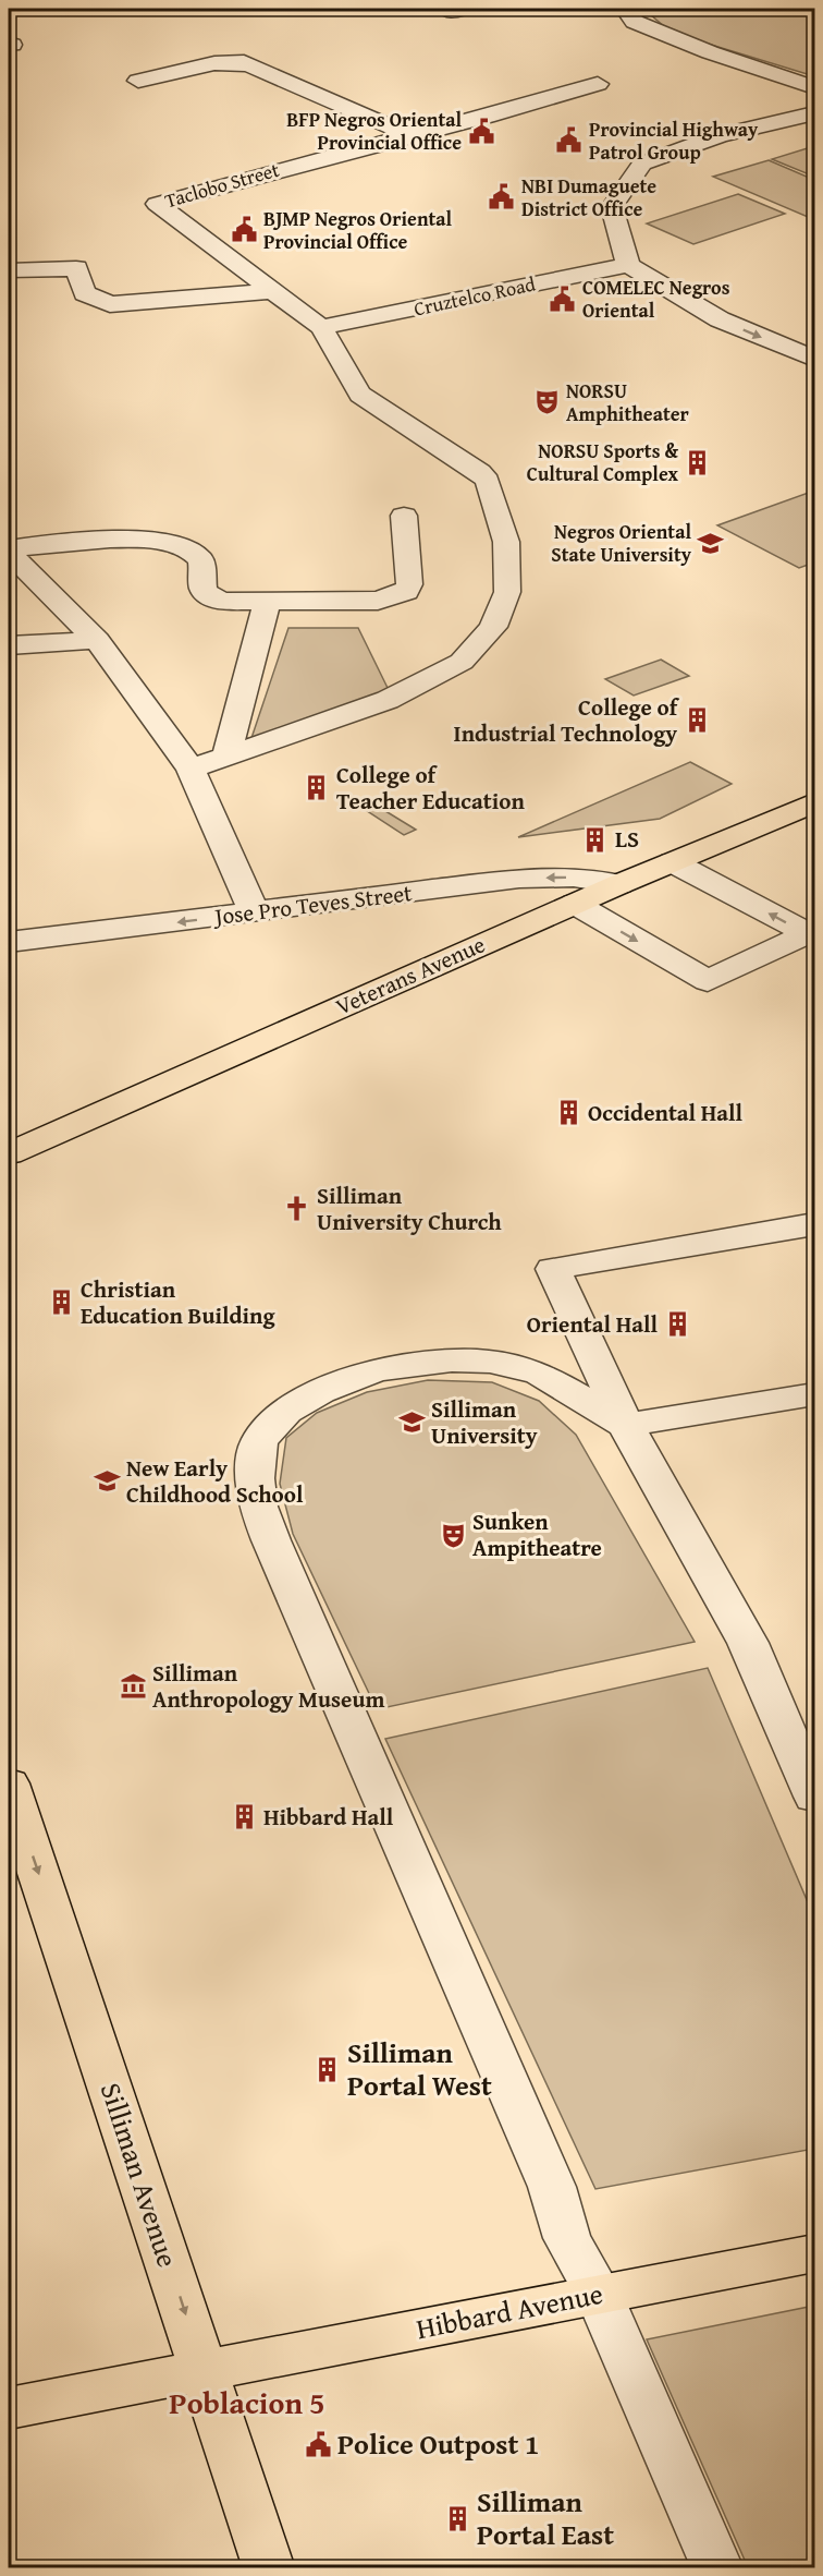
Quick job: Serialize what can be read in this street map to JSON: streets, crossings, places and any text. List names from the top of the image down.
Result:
{
  "streets": {
    "main road": ["Veterans Avenue", "Silliman Avenue", "Hibbard Avenue"],
    "street": ["Taclobo Street", "Cruztelco Road", "Jose Pro Teves Street"]
  },
  "crossings": [
    ["Taclobo Street", "Cruztelco Road"],
    ["Jose Pro Teves Street", "Veterans Avenue"],
    ["Silliman Avenue", "Hibbard Avenue"]
  ],
  "one_way": ["Jose Pro Teves Street", "Silliman Avenue"],
  "districts": ["Poblacion 5"],
  "places": {
    "public building": [
      "BFP Negros Oriental Provincial Office",
      "Provincial Highway Patrol Group",
      "NBI Dumaguete District Office",
      "BJMP Negros Oriental Provincial Office",
      "COMELEC Negros Oriental",
      "Police Outpost 1"
    ],
    "theatre": ["NORSU Amphitheater", "Sunken Ampitheatre"],
    "building": [
      "NORSU Sports & Cultural Complex",
      "College of Industrial Technology",
      "College of Teacher Education",
      "LS",
      "Occidental Hall",
      "Christian Education Building",
      "Oriental Hall",
      "Hibbard Hall",
      "Silliman Portal West",
      "Silliman Portal East"
    ],
    "school or university": ["Negros Oriental State University", "Silliman University", "New Early Childhood School"],
    "church": ["Silliman University Church"],
    "museum": ["Silliman Anthropology Museum"]
  }
}
